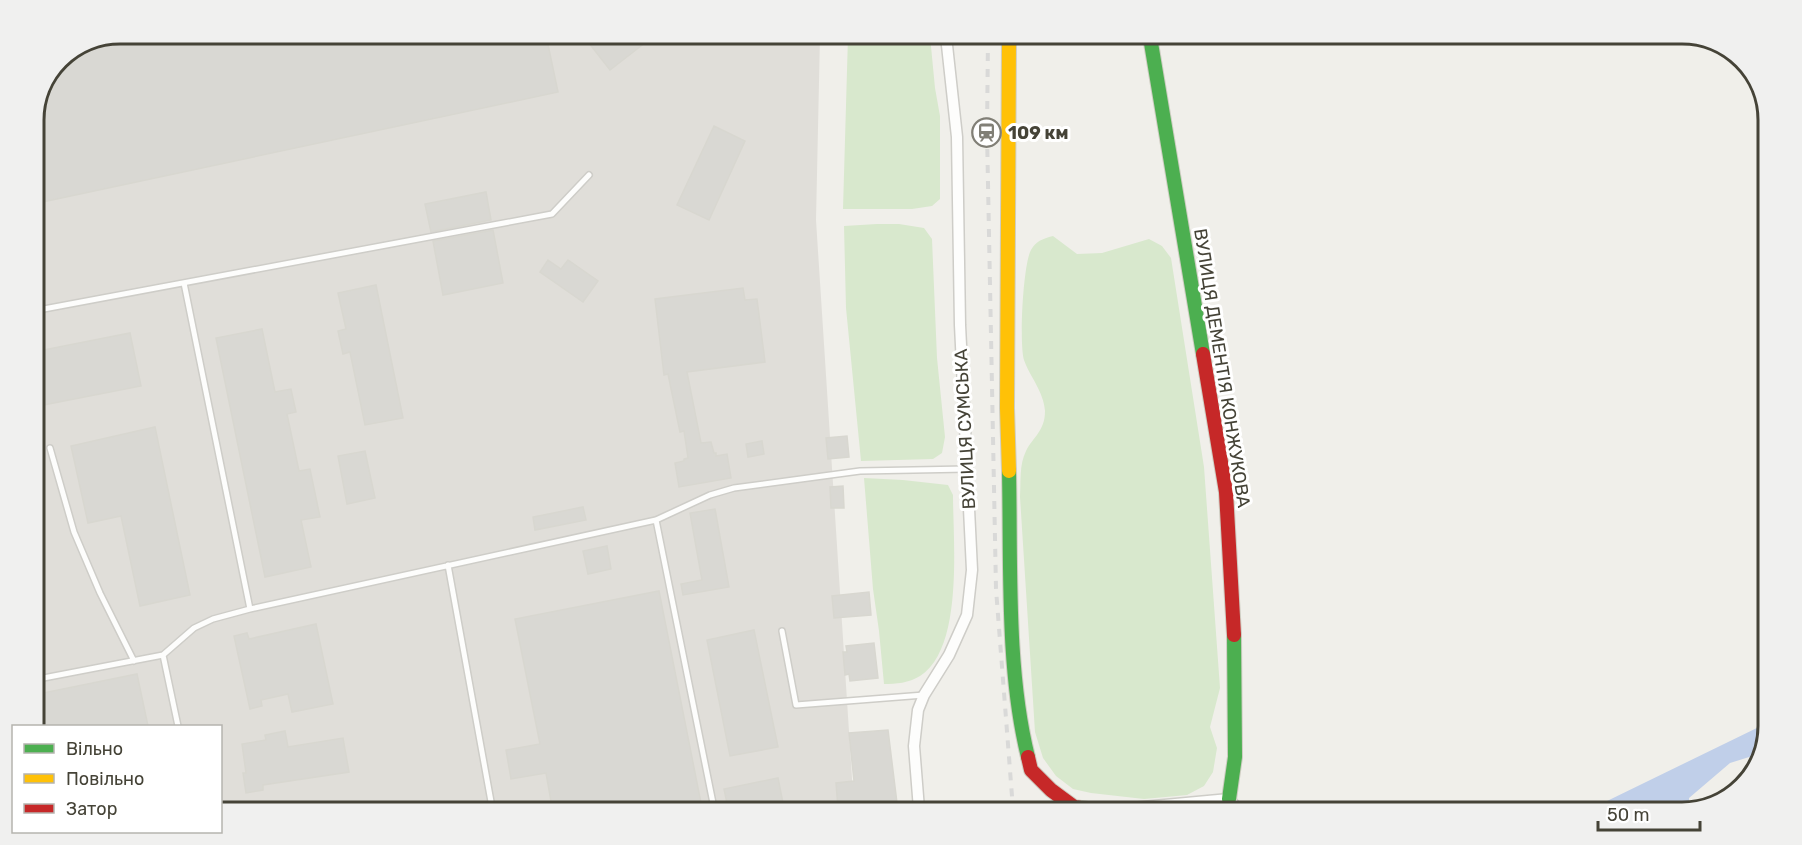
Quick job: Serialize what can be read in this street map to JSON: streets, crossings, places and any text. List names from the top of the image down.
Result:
{
  "streets": {
    "street": ["ВУЛИЦЯ ДЕМЕНТІЯ КОНЖУКОВА", "ВУЛИЦЯ СУМСЬКА"]
  },
  "places": {
    "station": ["109 км"]
  },
  "legend": ["Вільно", "Повільно", "Затор"],
  "scale_bar": "50 m"
}
